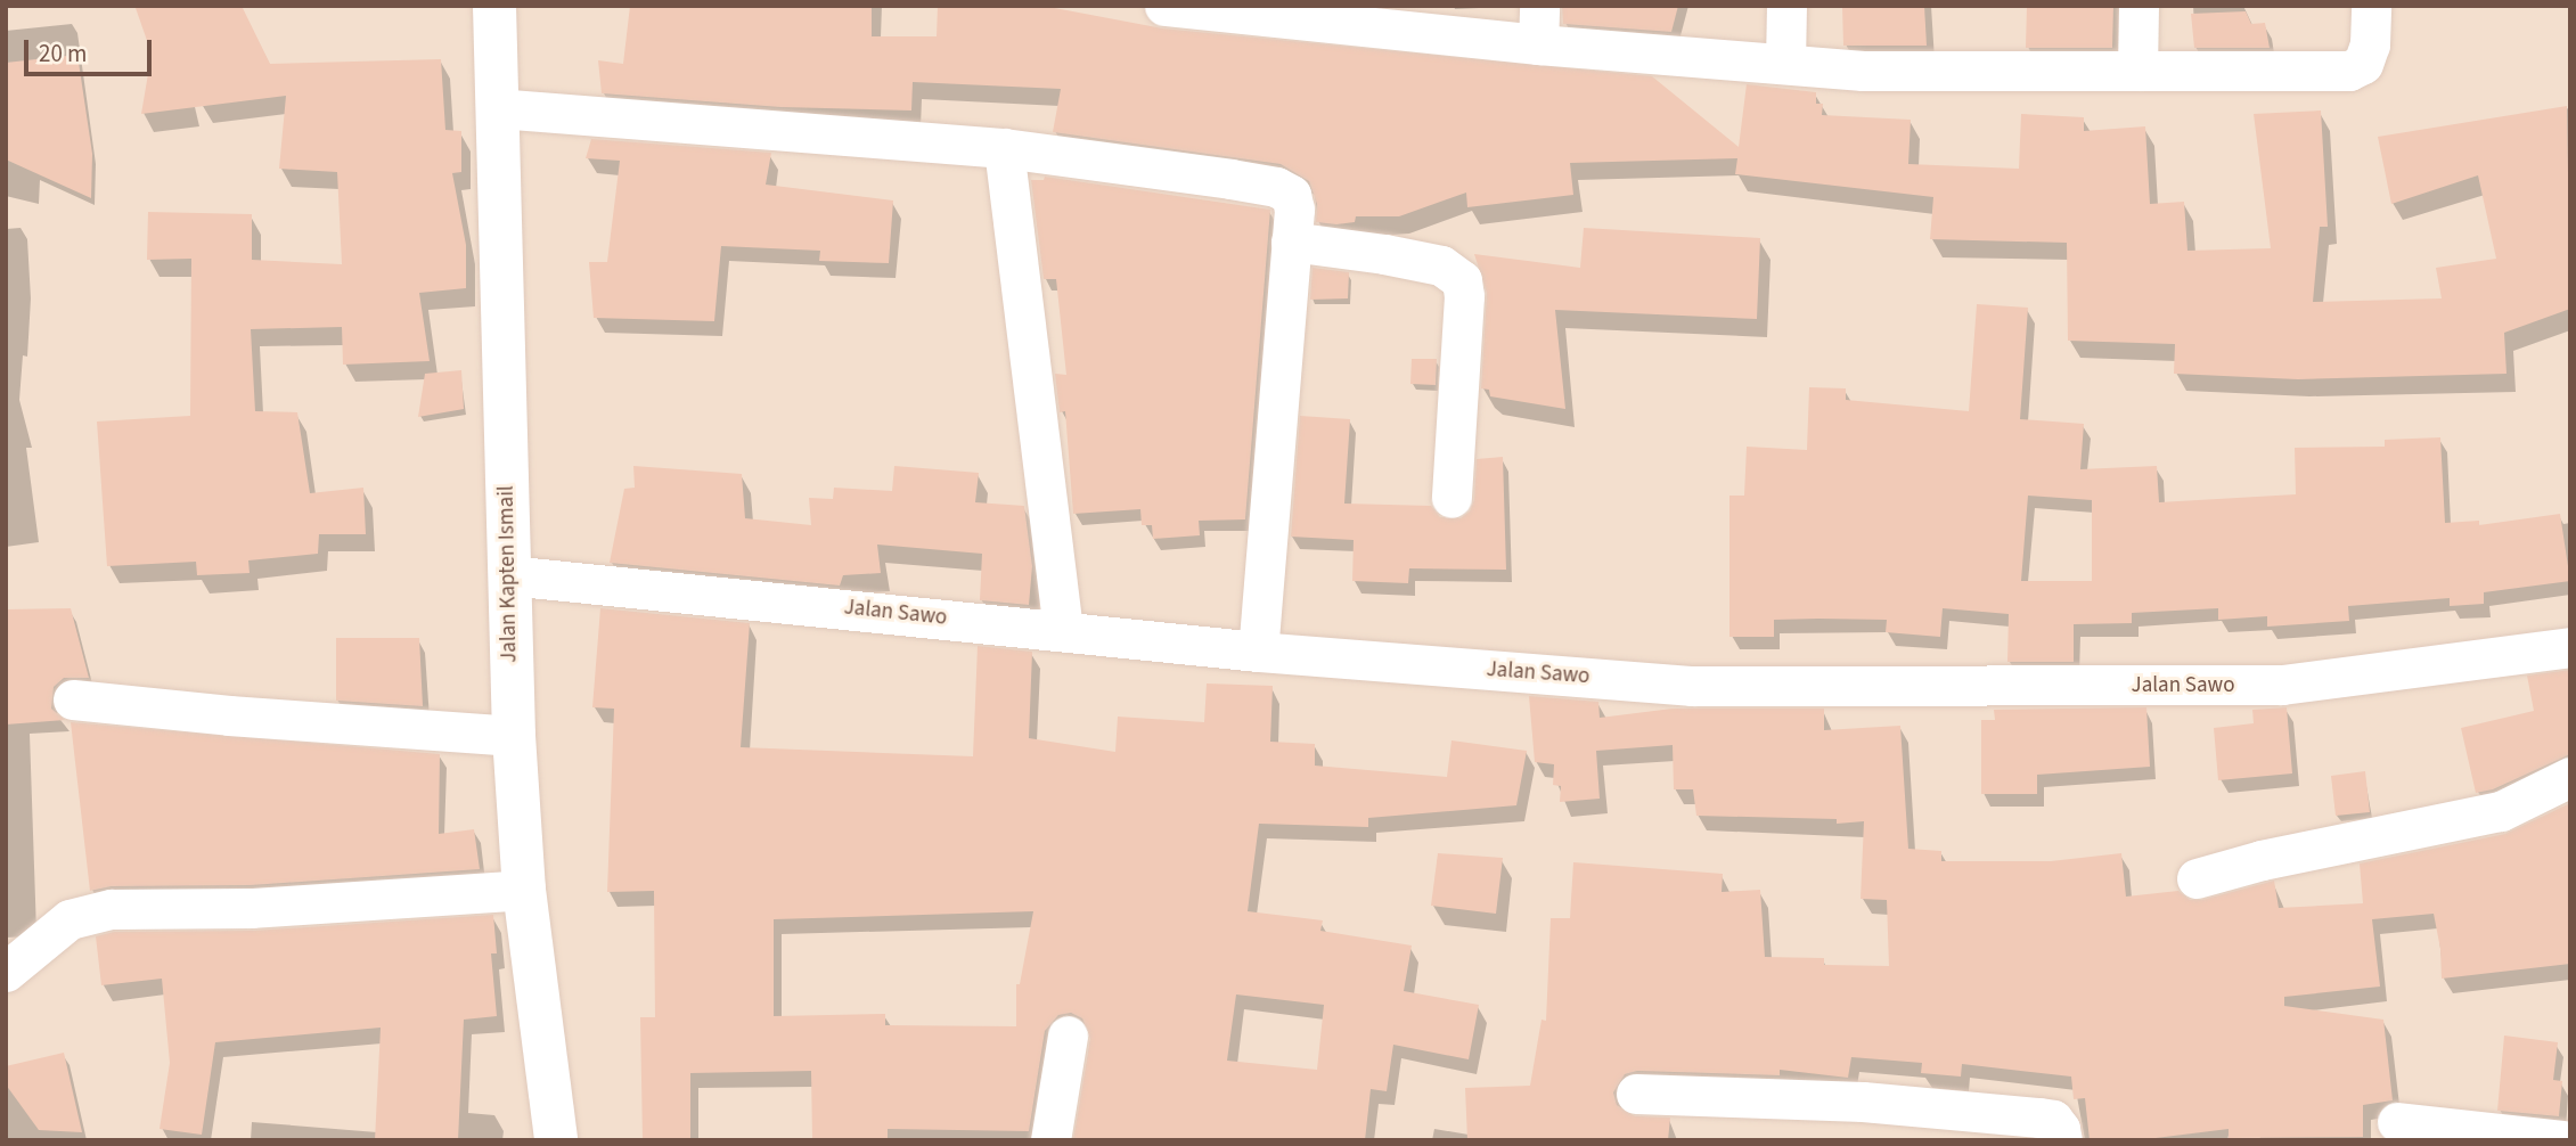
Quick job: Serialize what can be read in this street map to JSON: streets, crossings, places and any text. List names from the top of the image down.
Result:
{
  "streets": {
    "street": ["Jalan Kapten Ismail", "Jalan Sawo"]
  },
  "crossings": [
    ["Jalan Kapten Ismail", "Jalan Sawo"]
  ],
  "scale_bar": "20 m"
}
